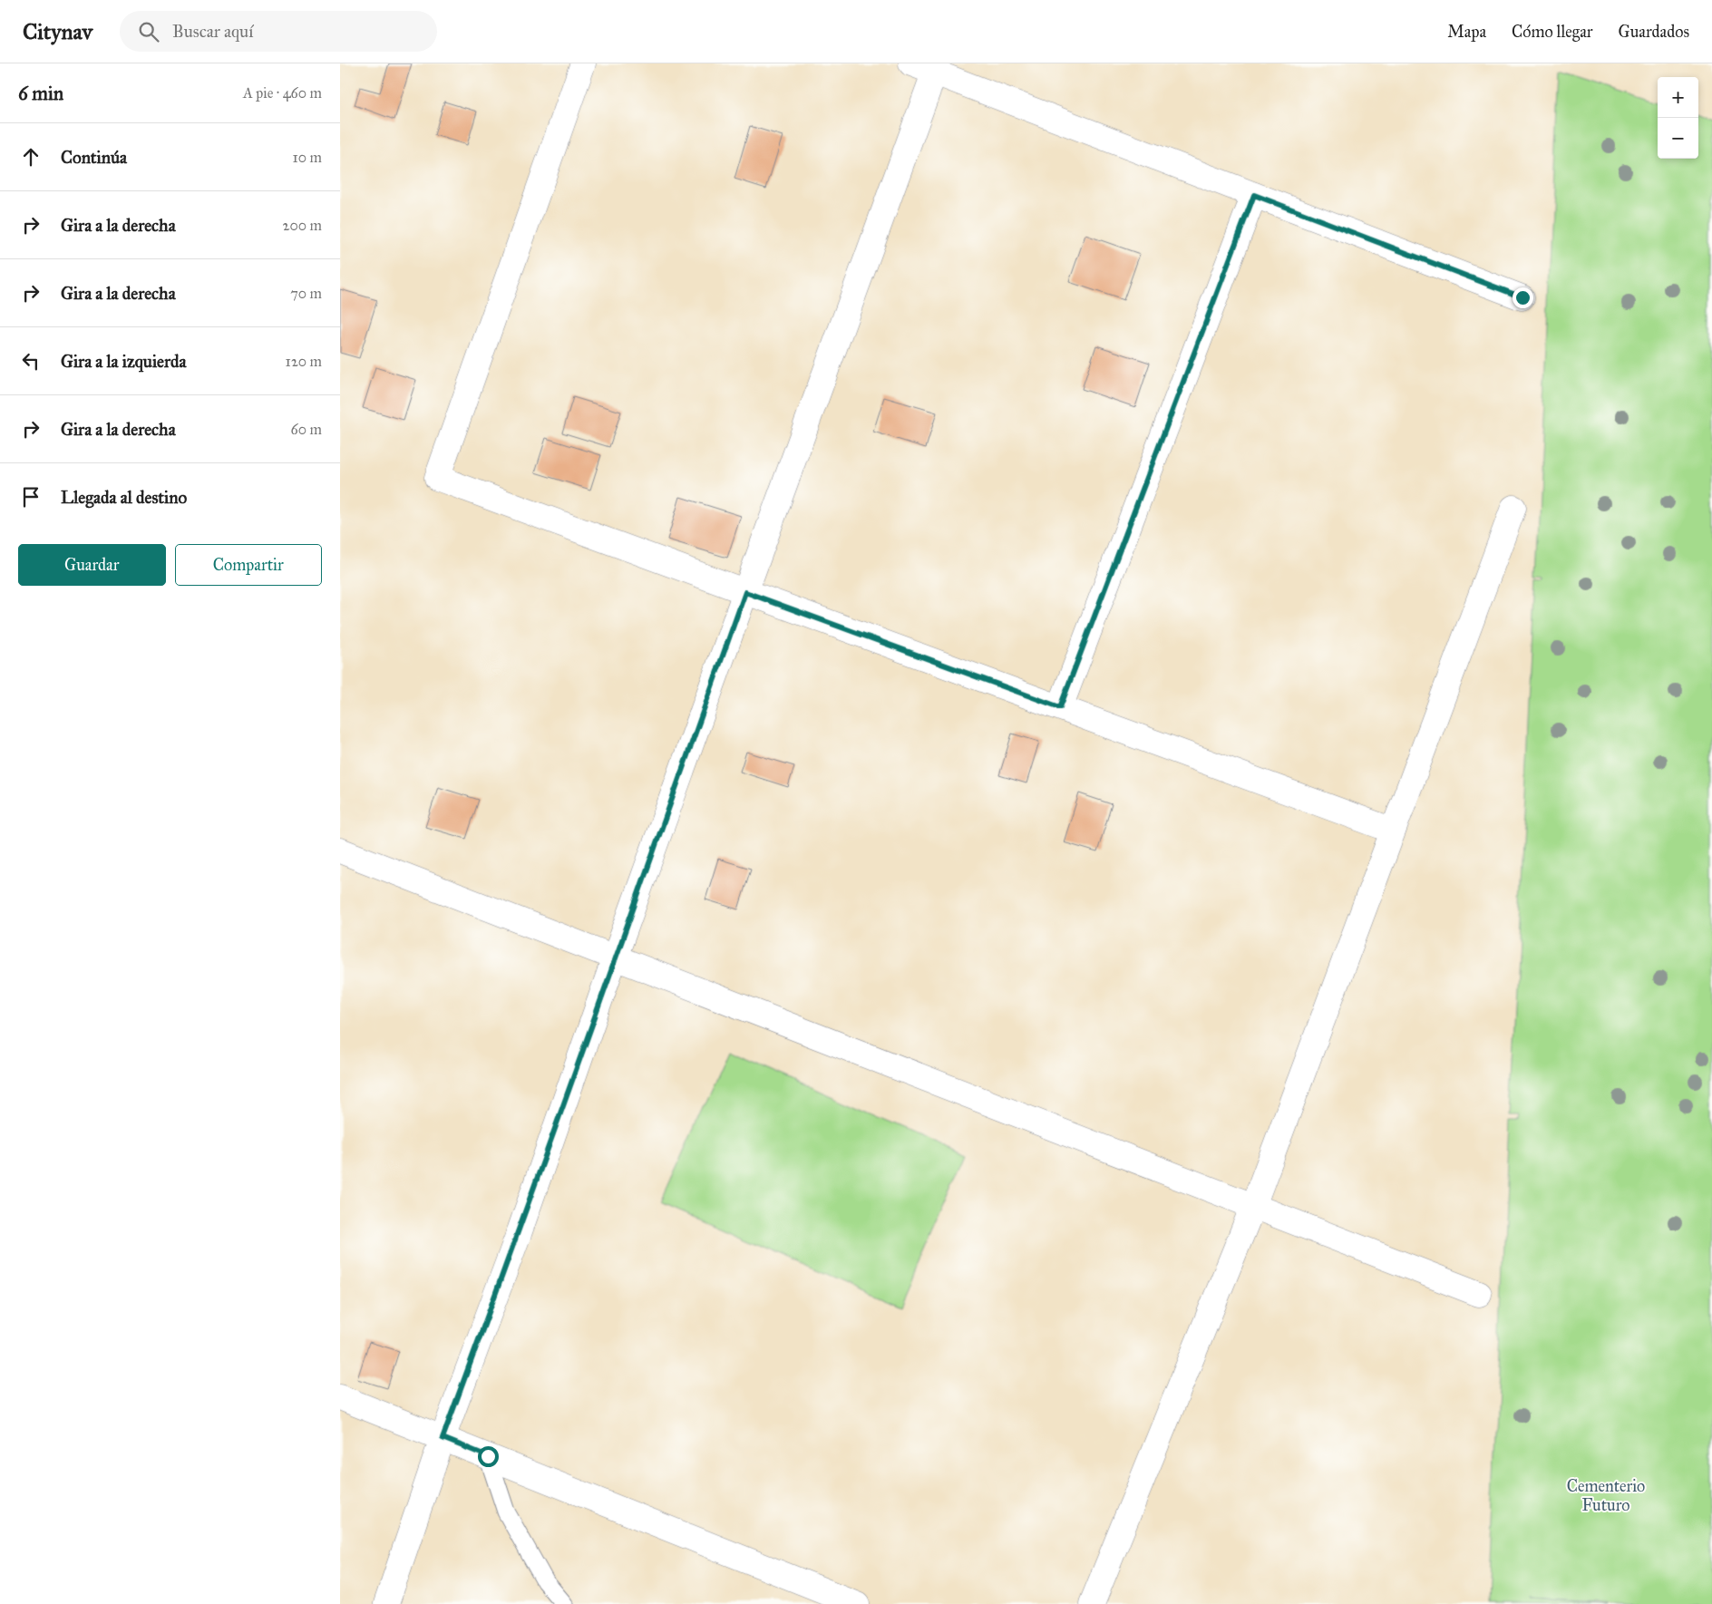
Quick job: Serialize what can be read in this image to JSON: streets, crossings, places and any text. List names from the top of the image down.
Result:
{
  "parks": ["Cementerio Futuro"],
  "page": {
    "header": "Citynav",
    "search": "Buscar aquí",
    "nav": ["Mapa", "Cómo llegar", "Guardados"],
    "heading": ["6 min", "A pie · 460 m"],
    "map_buttons": ["+", "−"],
    "list": [
      ["Continúa", "10 m"],
      ["Gira a la derecha", "200 m"],
      ["Gira a la derecha", "70 m"],
      ["Gira a la izquierda", "120 m"],
      ["Gira a la derecha", "60 m"],
      "Llegada al destino"
    ],
    "buttons": ["Guardar", "Compartir"]
  }
}
